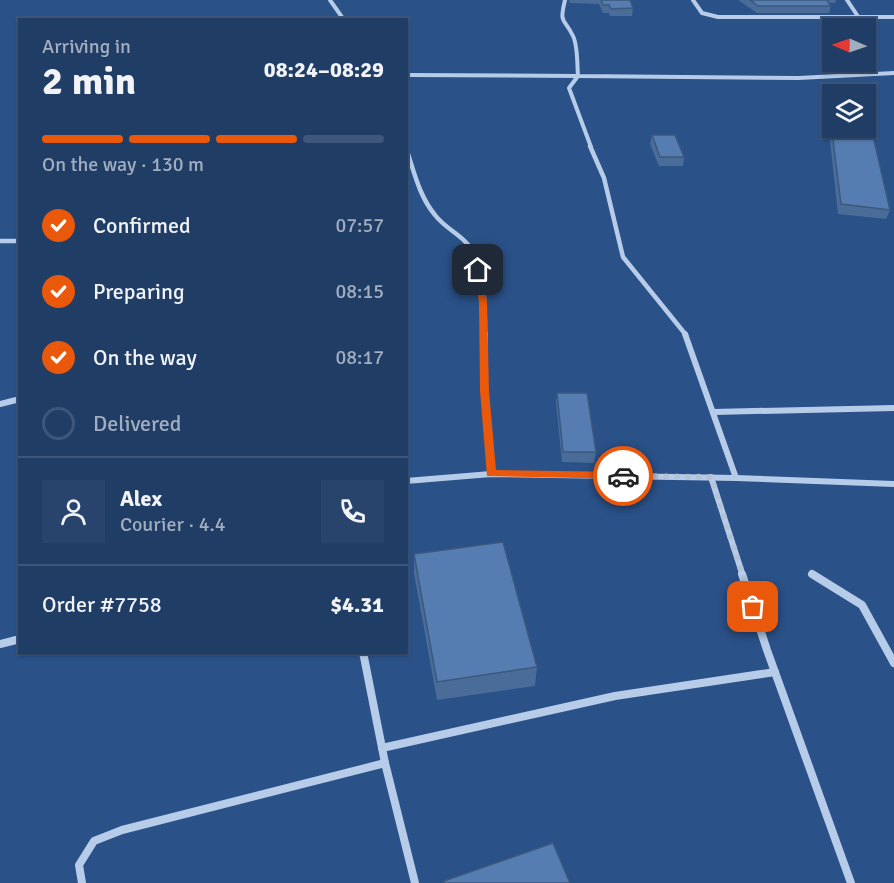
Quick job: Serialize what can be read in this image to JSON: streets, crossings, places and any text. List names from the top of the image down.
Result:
{
  "north": "left",
  "page": {
    "heading": ["2 min", "Arriving in", "08:24–08:29"],
    "panel": [
      "Alex",
      "Courier · 4.4",
      "Order #7758",
      "$4.31"
    ],
    "bar": "On the way · 130 m",
    "list": [
      ["Confirmed", "07:57"],
      ["Preparing", "08:15"],
      ["On the way", "08:17"],
      "Delivered"
    ]
  }
}
